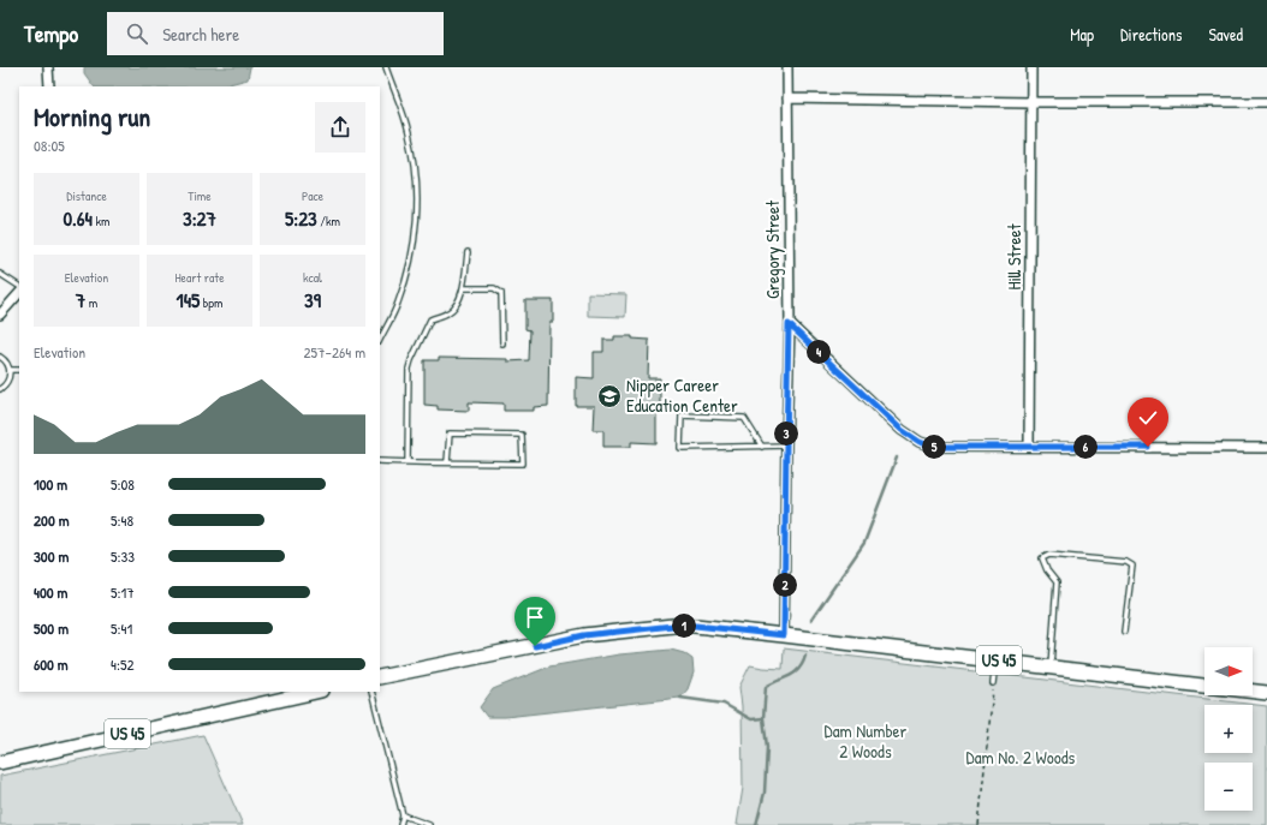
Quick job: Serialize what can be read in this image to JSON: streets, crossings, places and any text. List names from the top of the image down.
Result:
{
  "streets": {
    "main road": ["US 45"],
    "street": ["Gregory Street", "Hill Street"]
  },
  "crossings": [
    ["Gregory Street", "US 45"]
  ],
  "parks": ["Dam Number 2 Woods", "Dam No. 2 Woods"],
  "places": {
    "school or university": ["Nipper Career Education Center"]
  },
  "north": "right",
  "page": {
    "header": "Tempo",
    "search": "Search here",
    "nav": ["Map", "Directions", "Saved"],
    "heading": ["Morning run", "08:05"],
    "stats": [
      ["Distance", "0.64 km"],
      ["Time", "3:27"],
      ["Pace", "5:23 /km"],
      ["Elevation", "7 m"],
      ["Heart rate", "145 bpm"],
      ["kcal", "39"]
    ],
    "chart": ["Elevation", "257–264 m"],
    "pins": [
      "4",
      "3",
      "5",
      "6",
      "2",
      "1"
    ],
    "list": [
      {
        "name": "100 m",
        "note": "5:08"
      },
      {
        "name": "200 m",
        "note": "5:48"
      },
      {
        "name": "300 m",
        "note": "5:33"
      },
      {
        "name": "400 m",
        "note": "5:17"
      },
      {
        "name": "500 m",
        "note": "5:41"
      },
      {
        "name": "600 m",
        "note": "4:52"
      }
    ],
    "map_buttons": ["+", "−"]
  }
}
